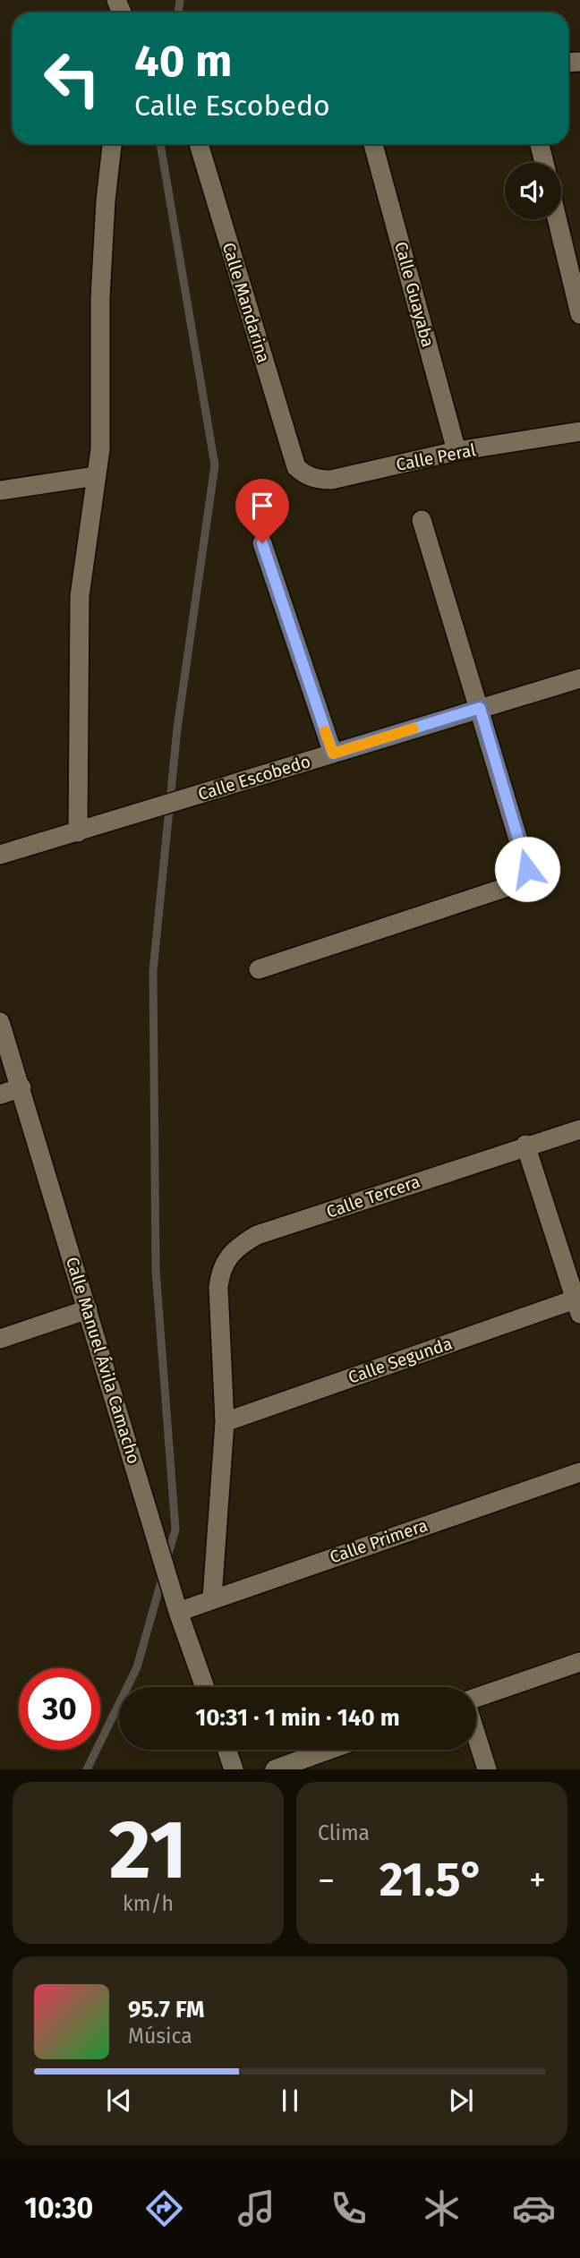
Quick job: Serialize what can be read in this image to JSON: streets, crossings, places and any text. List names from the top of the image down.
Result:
{
  "streets": {
    "street": [
      "Calle Guayaba",
      "Calle Mandarina",
      "Calle Peral",
      "Calle Escobedo",
      "Calle Tercera",
      "Calle Manuel Ávila Camacho",
      "Calle Segunda",
      "Calle Primera"
    ]
  },
  "crossings": [
    ["Calle Guayaba", "Calle Peral"],
    ["Calle Mandarina", "Calle Peral"],
    ["Calle Tercera", "Calle Segunda"],
    ["Calle Manuel Ávila Camacho", "Calle Primera"]
  ],
  "page": {
    "turn": ["40 m", "Calle Escobedo"],
    "limit": "30",
    "trip": "10:31 · 1 min · 140 m",
    "tile": [
      ["21", "km/h"],
      "Clima"
    ],
    "heat": ["−", "21.5°", "+"],
    "song": ["95.7 FM", "Música"],
    "tabs": "10:30"
  }
}
